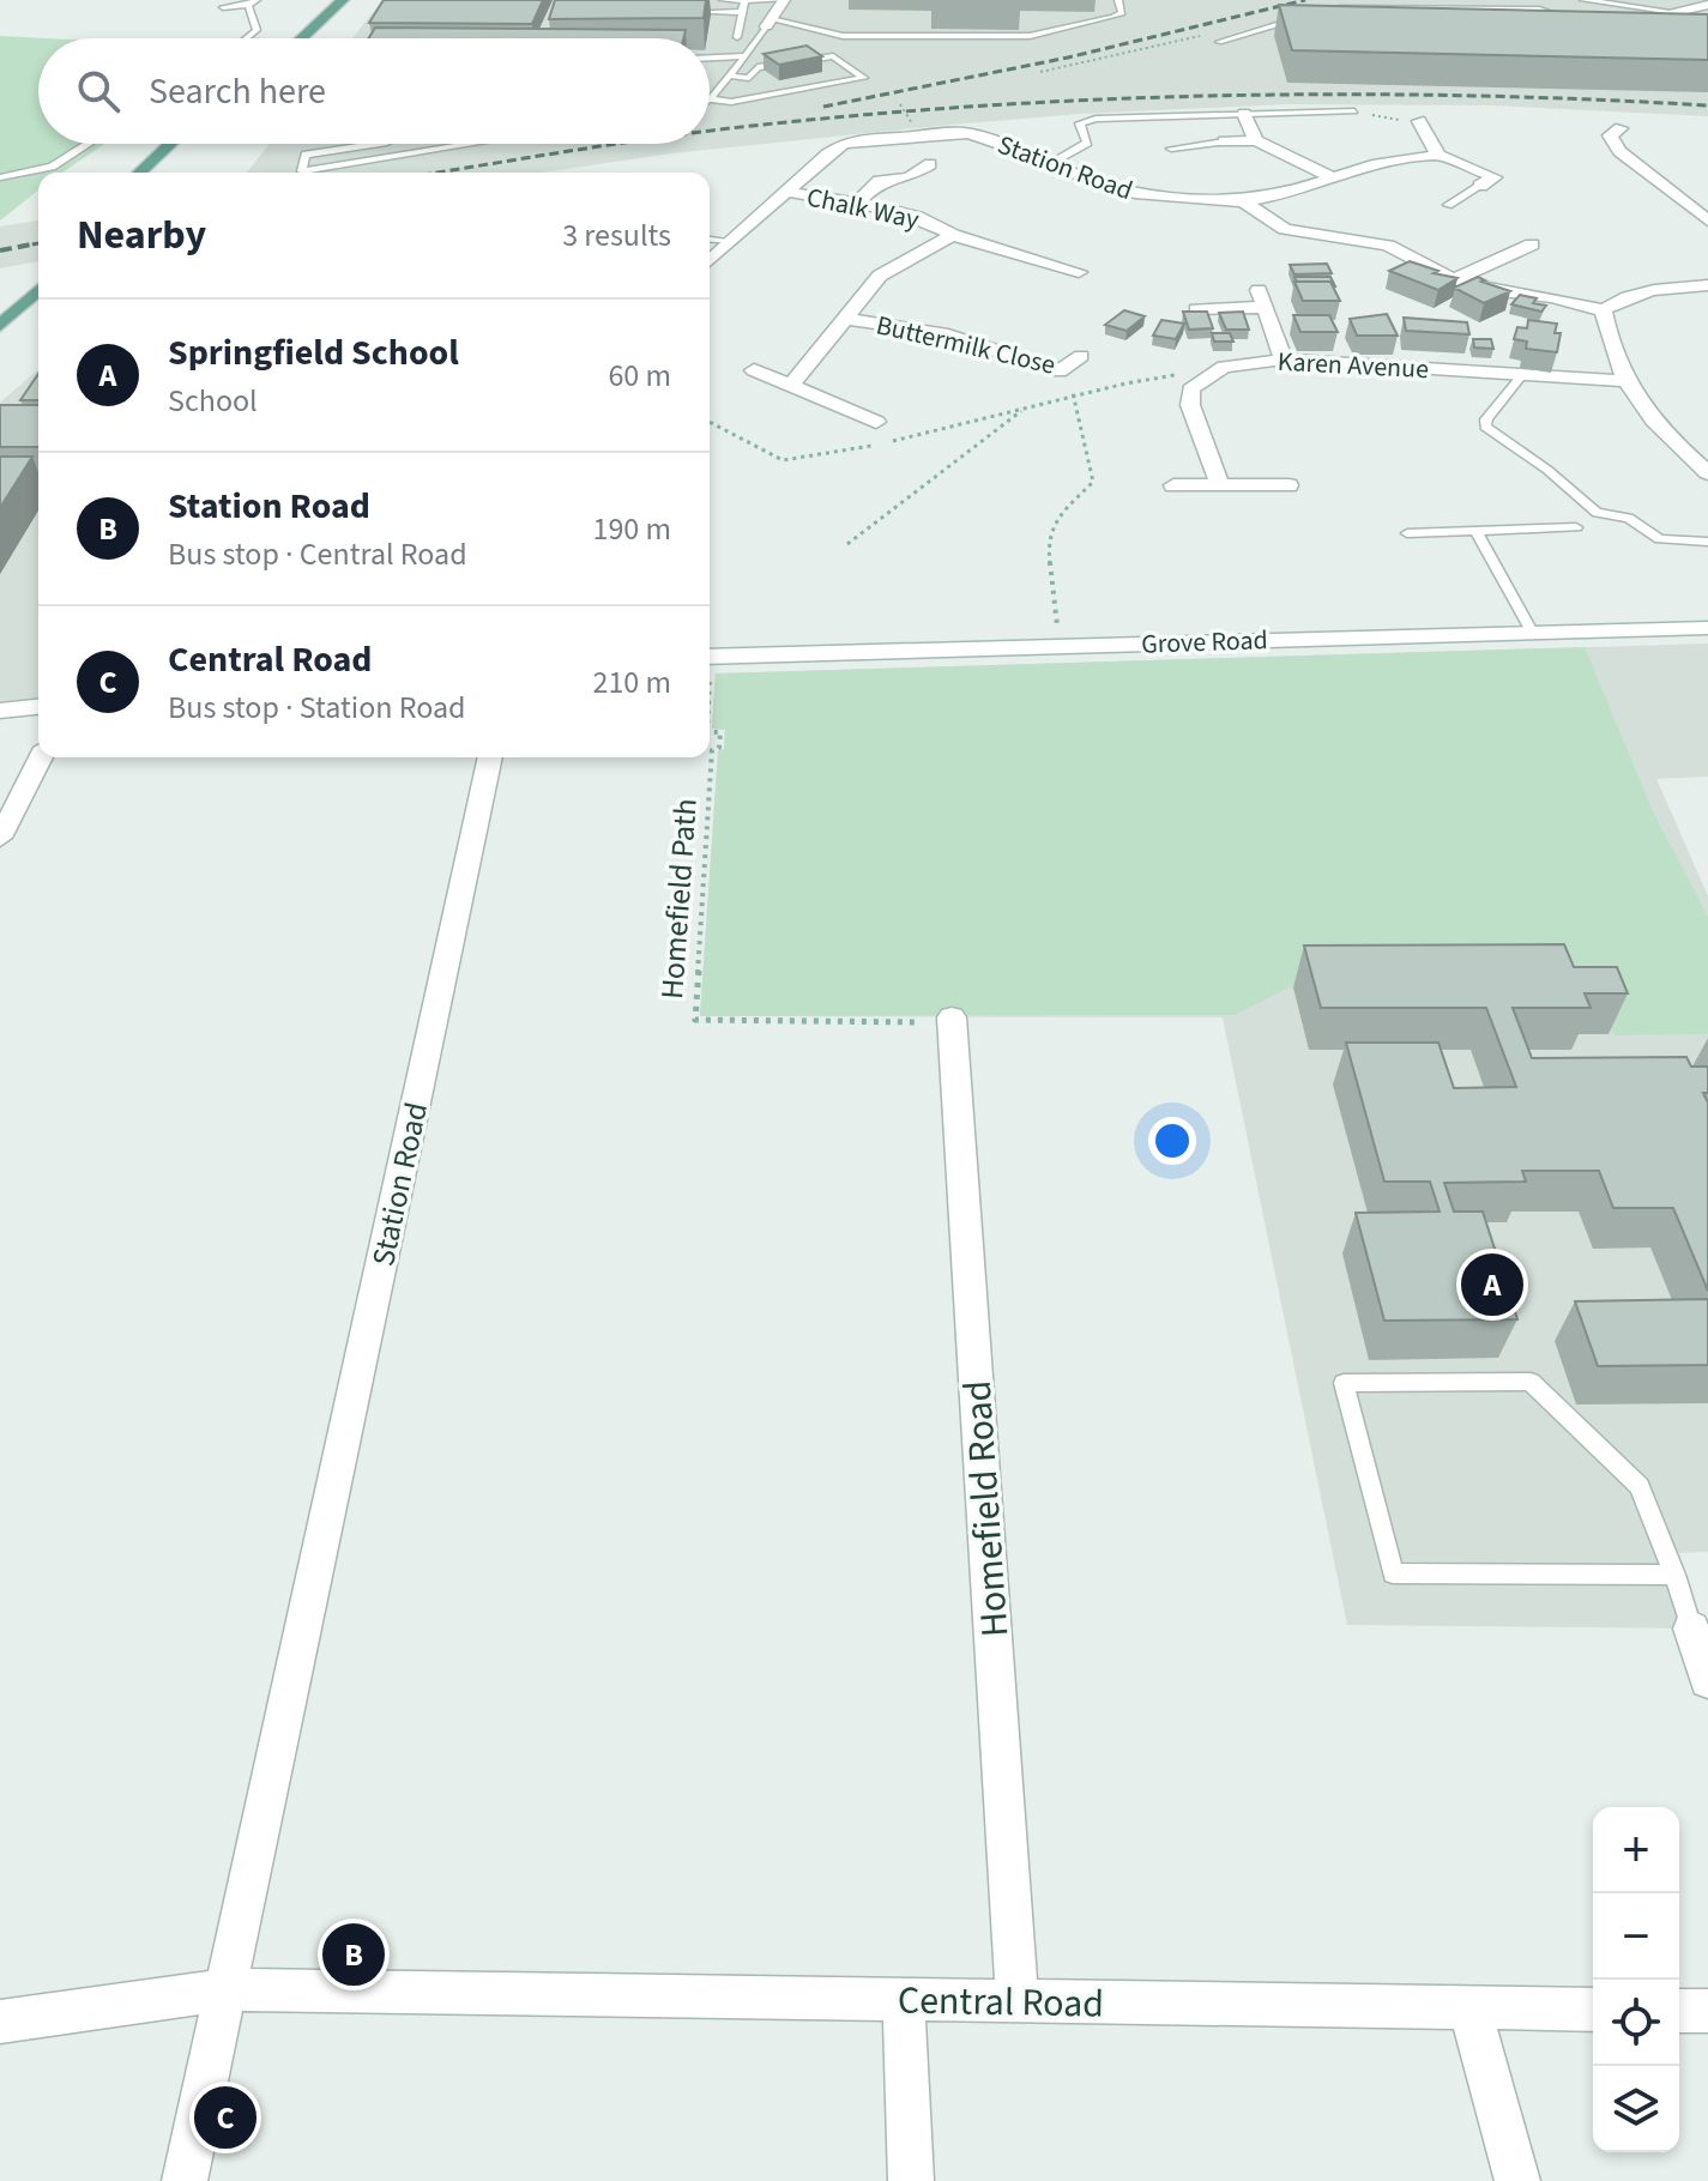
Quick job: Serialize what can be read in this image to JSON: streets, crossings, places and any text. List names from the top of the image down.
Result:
{
  "streets": {
    "street": [
      "Station Road",
      "Chalk Way",
      "Buttermilk Close",
      "Karen Avenue",
      "Grove Road",
      "Homefield Road",
      "Central Road"
    ],
    "path": ["Homefield Path"]
  },
  "crossings": [
    ["Station Road", "Chalk Way"],
    ["Station Road", "Central Road"],
    ["Homefield Path", "Homefield Road"],
    ["Homefield Road", "Central Road"]
  ],
  "page": {
    "search": "Search here",
    "heading": ["Nearby", "3 results"],
    "list": [
      {
        "mark": "A",
        "name": "Springfield School",
        "note": "School",
        "value": "60 m"
      },
      {
        "mark": "B",
        "name": "Station Road",
        "note": "Bus stop · Central Road",
        "value": "190 m"
      },
      {
        "mark": "C",
        "name": "Central Road",
        "note": "Bus stop · Station Road",
        "value": "210 m"
      }
    ],
    "pins": ["A", "B", "C"],
    "map_buttons": ["+", "−"]
  }
}
